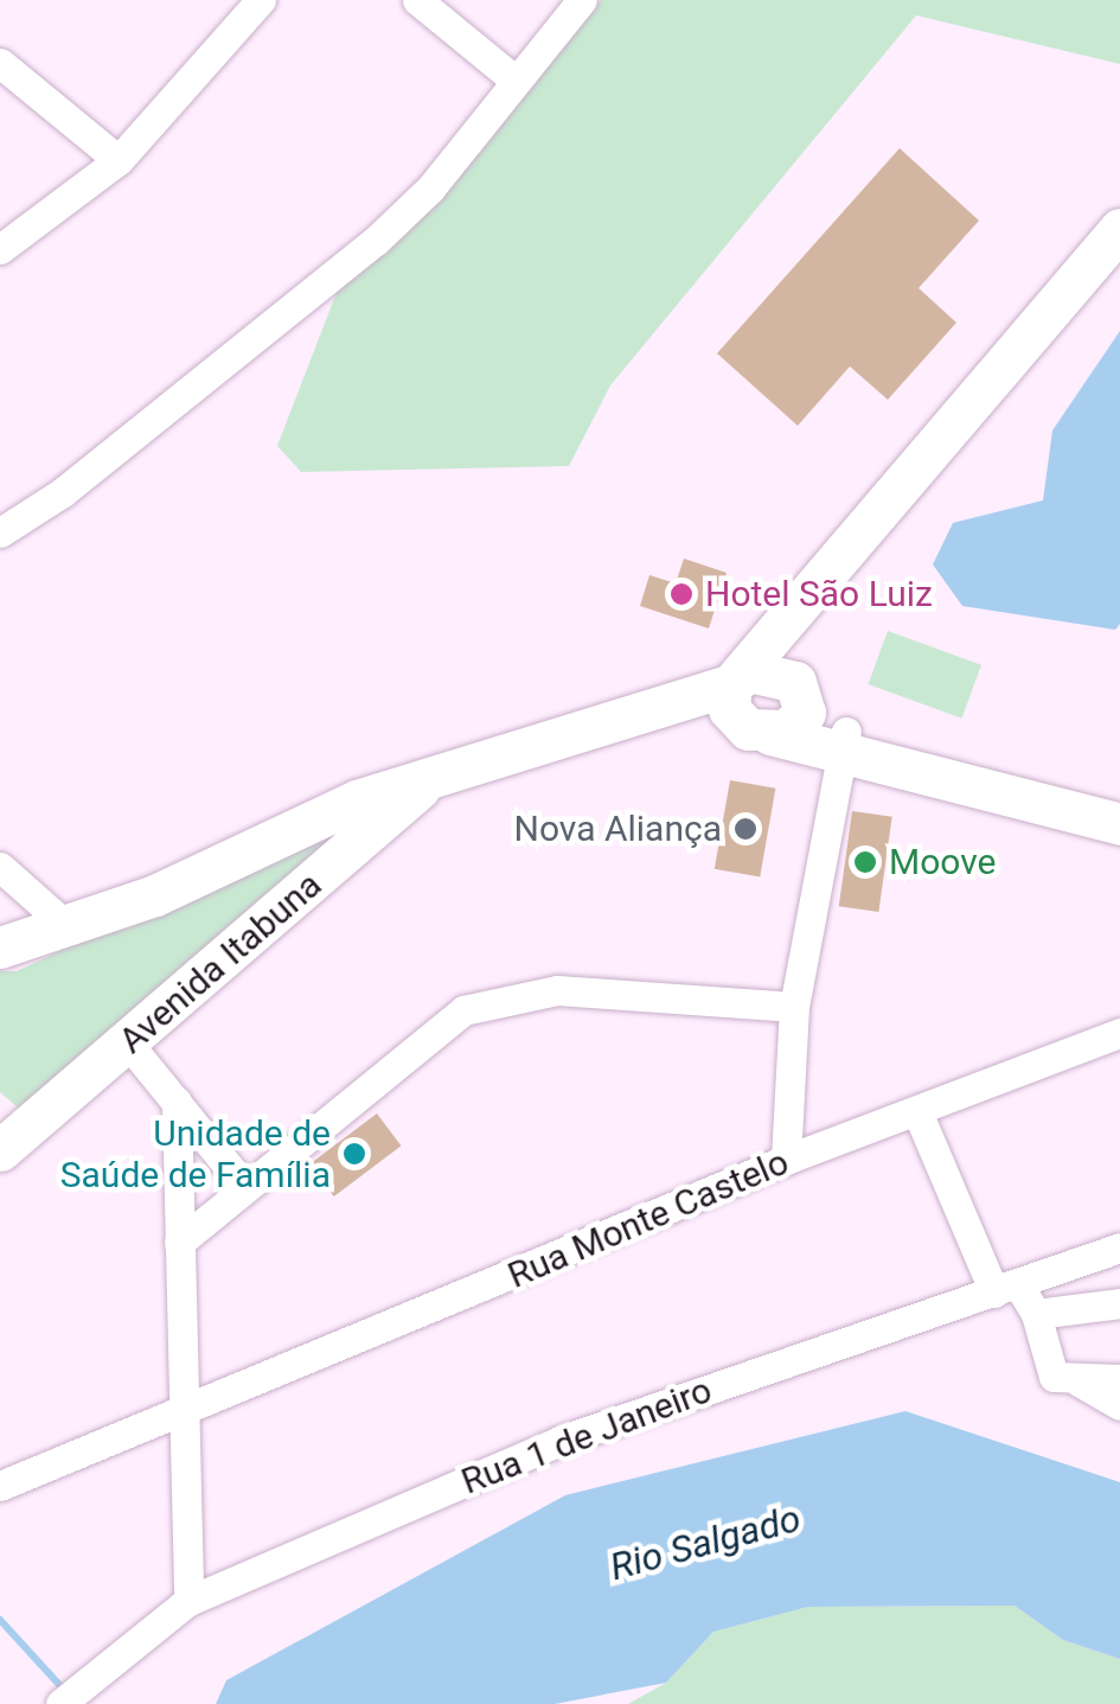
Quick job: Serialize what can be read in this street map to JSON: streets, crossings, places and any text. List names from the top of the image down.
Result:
{
  "streets": {
    "main road": ["Avenida Itabuna"],
    "street": ["Rua Monte Castelo", "Rua 1 de Janeiro"]
  },
  "water": ["Rio Salgado"],
  "places": [
    "Hotel São Luiz",
    "Nova Aliança",
    "Moove",
    "Unidade de Saúde de Família"
  ]
}
